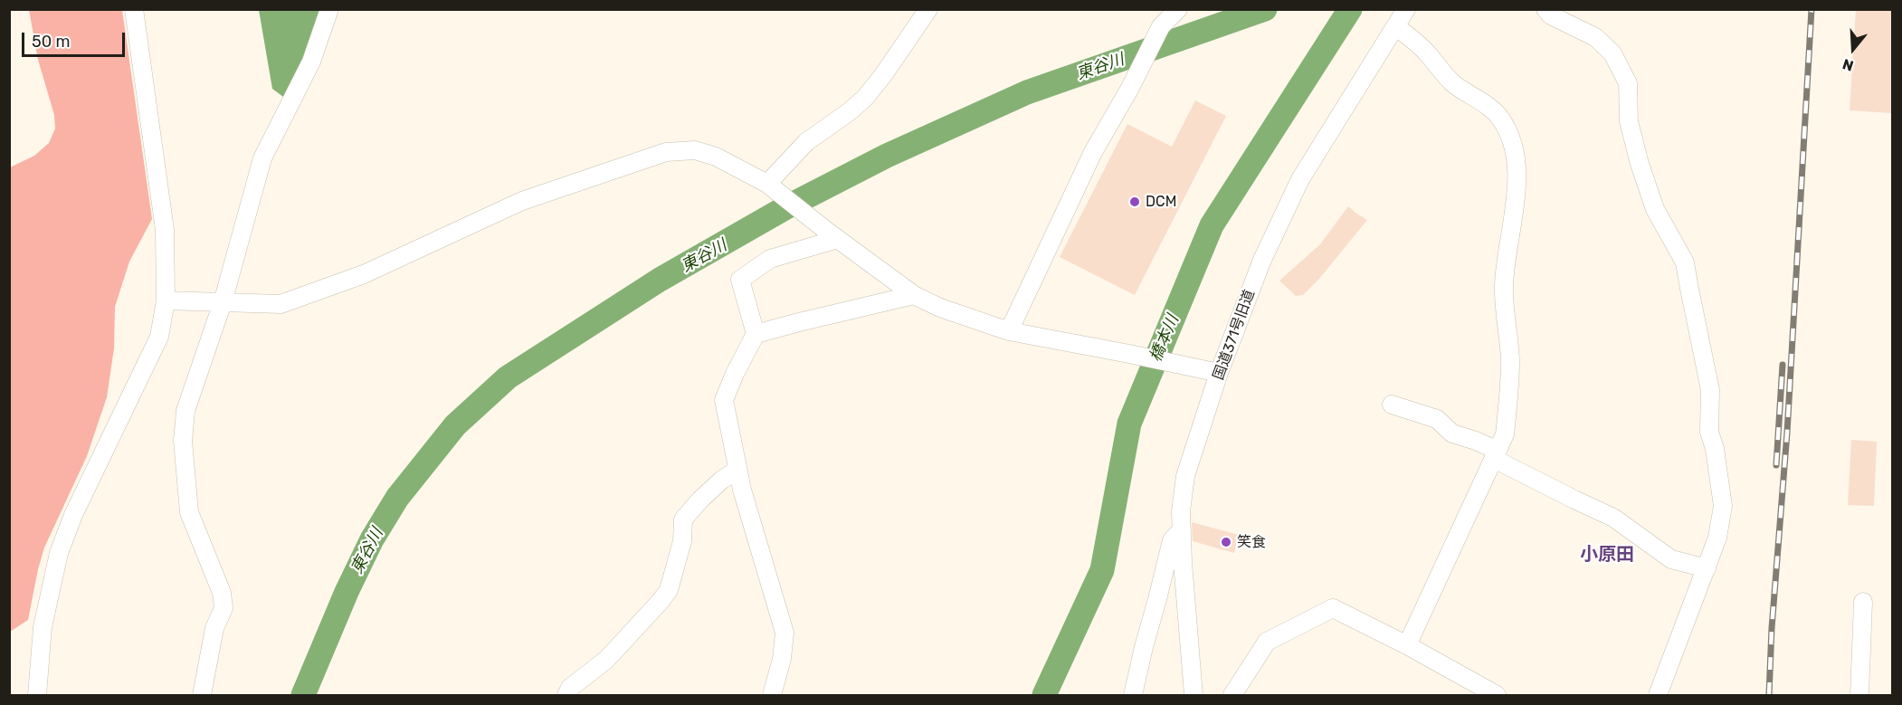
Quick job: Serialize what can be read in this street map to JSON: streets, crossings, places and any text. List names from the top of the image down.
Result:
{
  "streets": {
    "street": ["国道371号旧道"]
  },
  "districts": ["小原田"],
  "water": ["東谷川", "橋本川"],
  "places": ["DCM", "笑食"],
  "scale_bar": "50 m",
  "north": "bottom"
}
